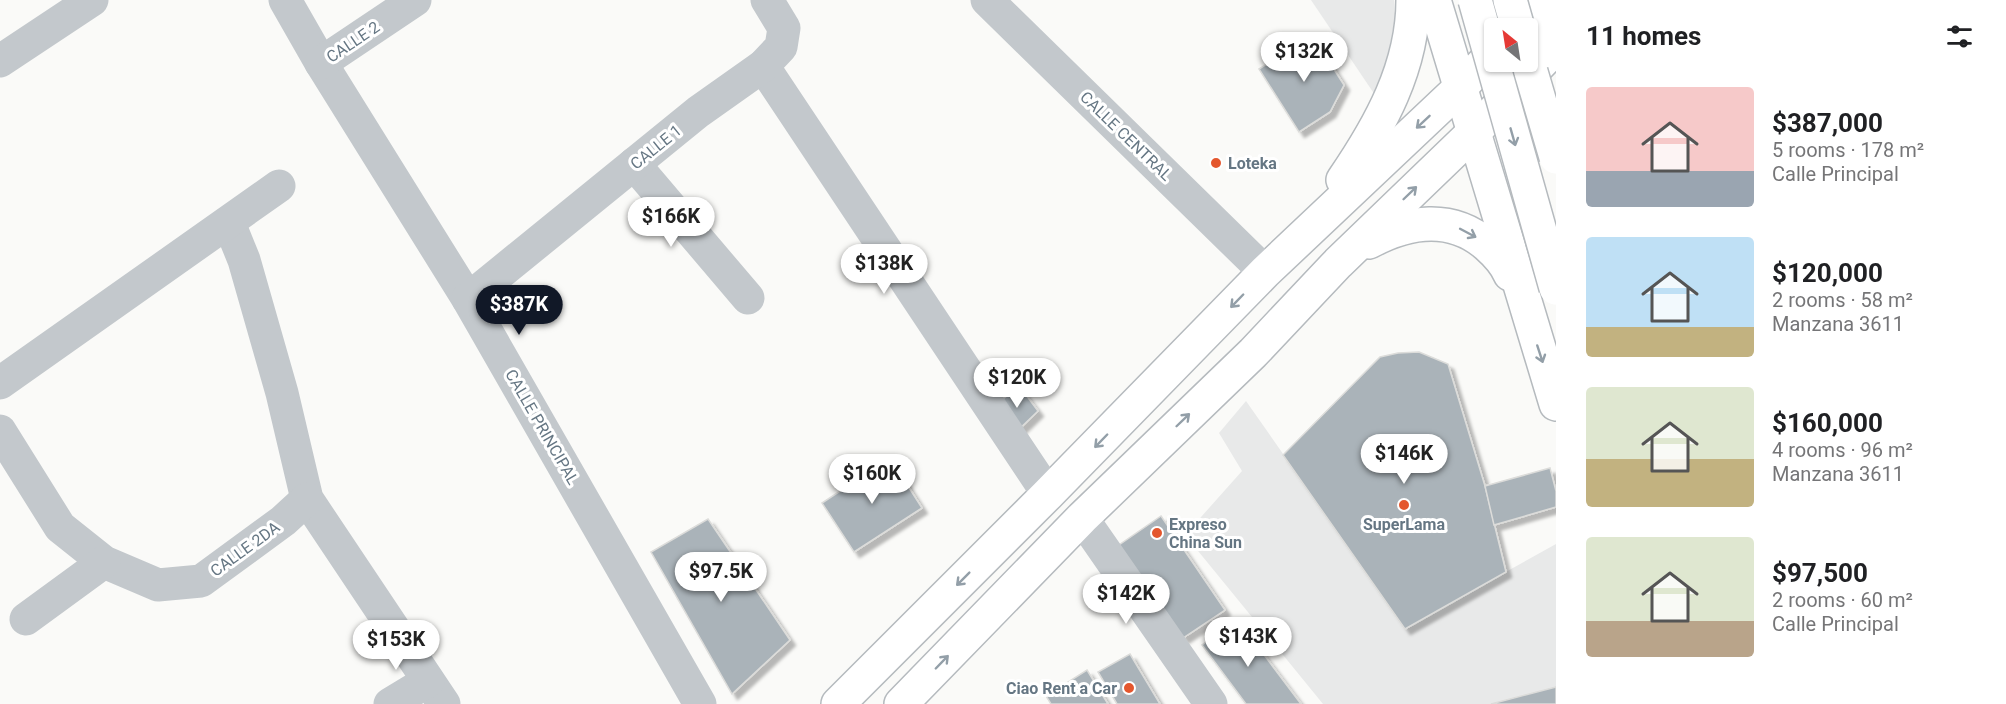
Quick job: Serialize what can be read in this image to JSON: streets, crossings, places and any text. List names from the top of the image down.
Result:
{
  "streets": {
    "street": [
      "CALLE 2",
      "CALLE CENTRAL",
      "CALLE 1",
      "CALLE PRINCIPAL",
      "CALLE 2DA"
    ]
  },
  "crossings": [
    ["CALLE 2", "CALLE PRINCIPAL"],
    ["CALLE 1", "CALLE PRINCIPAL"]
  ],
  "places": [
    "Loteka",
    "SuperLama",
    "Expreso China Sun",
    "Ciao Rent a Car"
  ],
  "north": "top left",
  "page": {
    "heading": "11 homes",
    "price": [
      "$132K",
      "$166K",
      "$138K",
      "$387K",
      "$120K",
      "$146K",
      "$160K",
      "$97.5K",
      "$142K",
      "$143K",
      "$153K"
    ],
    "list": [
      {
        "name": "$387,000",
        "note": "5 rooms · 178 m² · Calle Principal"
      },
      {
        "name": "$120,000",
        "note": "2 rooms · 58 m² · Manzana 3611"
      },
      {
        "name": "$160,000",
        "note": "4 rooms · 96 m² · Manzana 3611"
      },
      {
        "name": "$97,500",
        "note": "2 rooms · 60 m² · Calle Principal"
      }
    ]
  }
}
